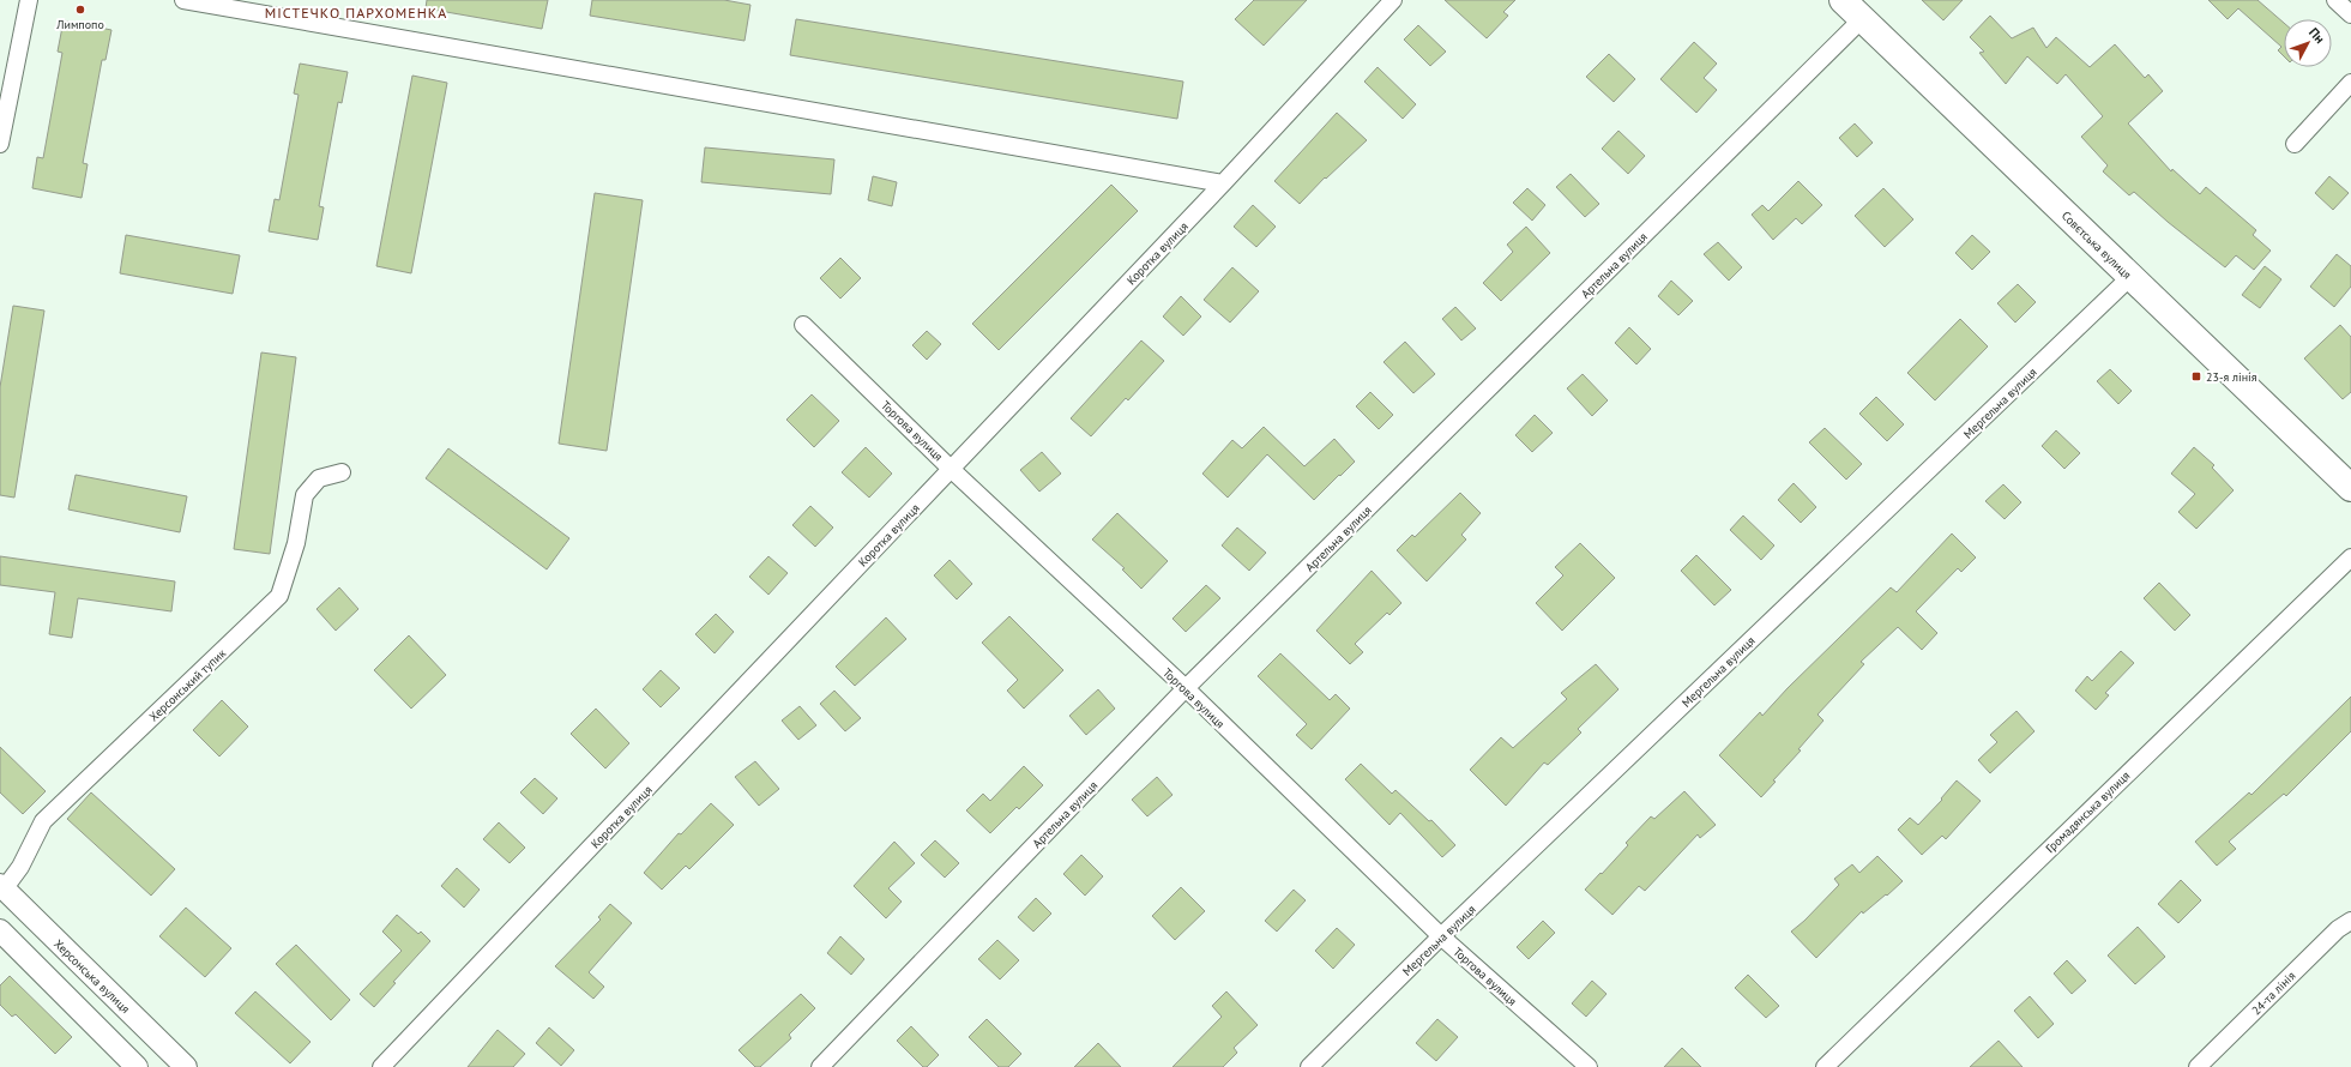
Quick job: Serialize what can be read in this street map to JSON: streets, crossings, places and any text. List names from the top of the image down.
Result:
{
  "streets": {
    "main road": ["Совєтська вулиця"],
    "street": [
      "Коротка вулиця",
      "Артельна вулиця",
      "Мергельна вулиця",
      "Торгова вулиця",
      "Херсонський тупик",
      "Громадянська вулиця",
      "Херсонська вулиця",
      "24-та лінія"
    ]
  },
  "crossings": [
    ["Совєтська вулиця", "Артельна вулиця"],
    ["Совєтська вулиця", "Мергельна вулиця"],
    ["Коротка вулиця", "Торгова вулиця"],
    ["Артельна вулиця", "Торгова вулиця"],
    ["Мергельна вулиця", "Торгова вулиця"],
    ["Херсонський тупик", "Херсонська вулиця"]
  ],
  "districts": ["МІСТЕЧКО ПАРХОМЕНКА"],
  "places": {
    "other": ["Лимпопо"],
    "transit": ["23-я лінія"]
  },
  "north": "top right"
}
